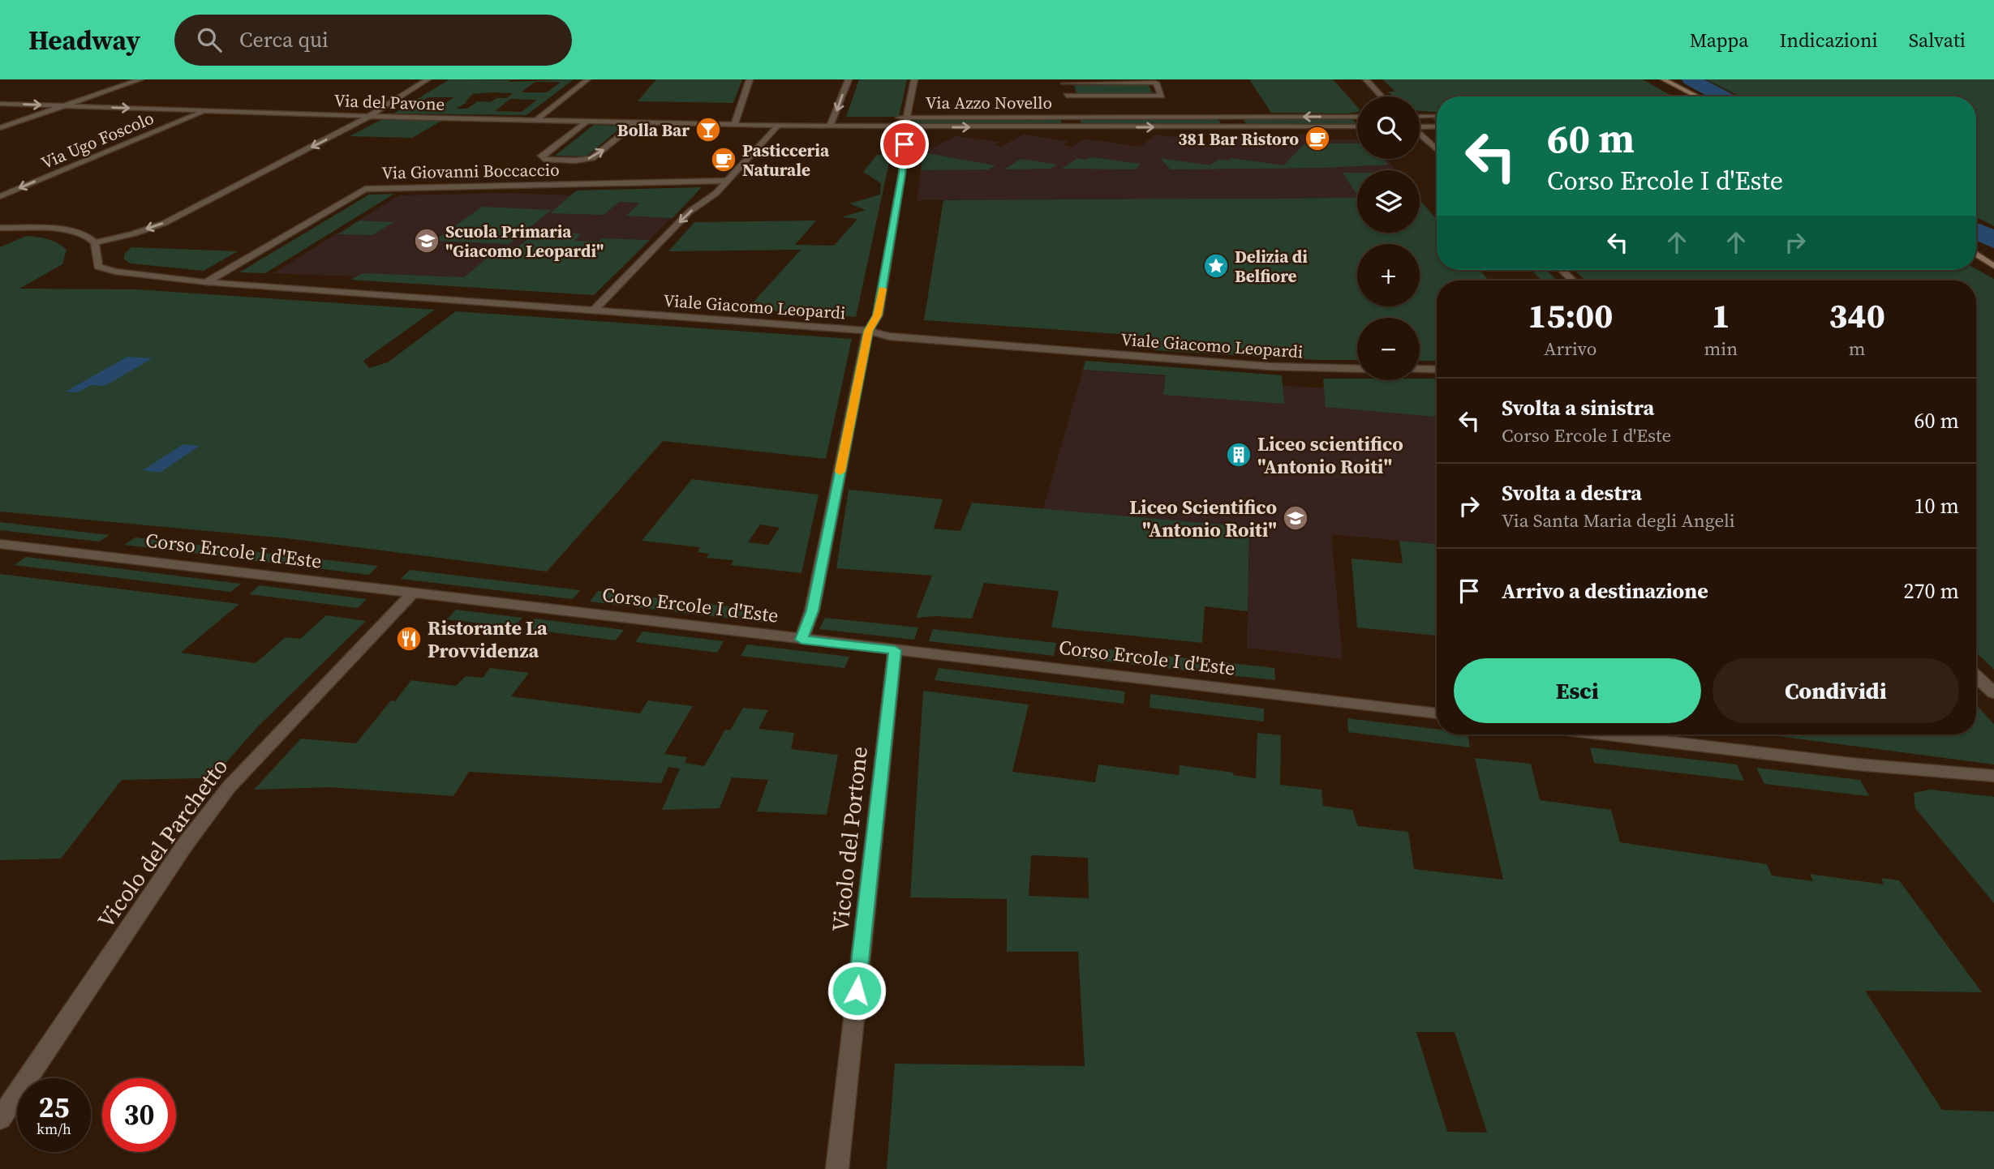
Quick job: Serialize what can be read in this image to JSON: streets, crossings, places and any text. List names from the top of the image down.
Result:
{
  "streets": {
    "street": [
      "Via del Pavone",
      "Via Azzo Novello",
      "Via Ugo Foscolo",
      "Via Giovanni Boccaccio",
      "Viale Giacomo Leopardi",
      "Corso Ercole I d'Este",
      "Vicolo del Portone",
      "Vicolo del Parchetto"
    ]
  },
  "crossings": [
    ["Via del Pavone", "Via Azzo Novello"],
    ["Via del Pavone", "Via Ugo Foscolo"],
    ["Via Giovanni Boccaccio", "Viale Giacomo Leopardi"],
    ["Corso Ercole I d'Este", "Vicolo del Portone"],
    ["Corso Ercole I d'Este", "Vicolo del Parchetto"]
  ],
  "places": {
    "bar": ["Bolla Bar"],
    "cafe": ["381 Bar Ristoro", "Pasticceria Naturale"],
    "school or university": ["Scuola Primaria \"Giacomo Leopardi\"", "Liceo Scientifico \"Antonio Roiti\""],
    "place": ["Delizia di Belfiore"],
    "building": ["Liceo scientifico \"Antonio Roiti\""],
    "restaurant": ["Ristorante La Provvidenza"]
  },
  "page": {
    "header": "Headway",
    "search": "Cerca qui",
    "nav": ["Mappa", "Indicazioni", "Salvati"],
    "map_buttons": ["+", "−"],
    "turn": ["60 m", "Corso Ercole I d'Este"],
    "eta": [
      "15:00",
      "Arrivo",
      "1",
      "min",
      "340",
      "m"
    ],
    "list": [
      {
        "name": "Svolta a sinistra",
        "note": "Corso Ercole I d'Este",
        "value": "60 m"
      },
      {
        "name": "Svolta a destra",
        "note": "Via Santa Maria degli Angeli",
        "value": "10 m"
      },
      {
        "name": "Arrivo a destinazione",
        "value": "270 m"
      }
    ],
    "buttons": ["Esci", "Condividi"],
    "speed": "25 km/h",
    "limit": "30"
  }
}
